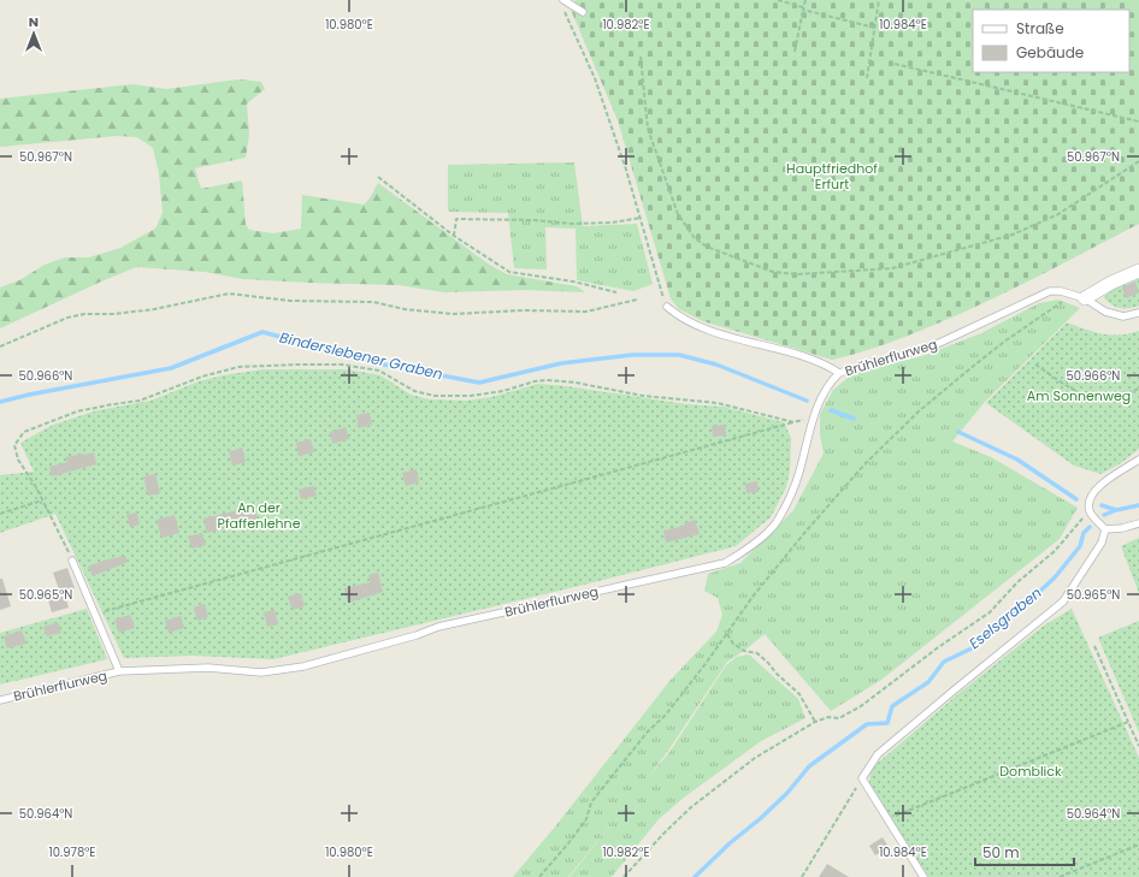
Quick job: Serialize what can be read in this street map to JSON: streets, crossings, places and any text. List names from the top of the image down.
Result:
{
  "streets": {
    "lane": ["Brühlerflurweg"]
  },
  "water": ["Binderslebener Graben", "Eselsgraben"],
  "parks": [
    "Hauptfriedhof Erfurt",
    "Am Sonnenweg",
    "An der Pfaffenlehne",
    "Domblick"
  ],
  "legend": ["Straße", "Gebäude"],
  "scale_bar": "50 m",
  "north": "top",
  "coordinates": [
    "10.980°E",
    "10.982°E",
    "10.984°E",
    "50.967°N",
    "50.966°N",
    "50.965°N",
    "50.964°N",
    "10.978°E"
  ]
}
